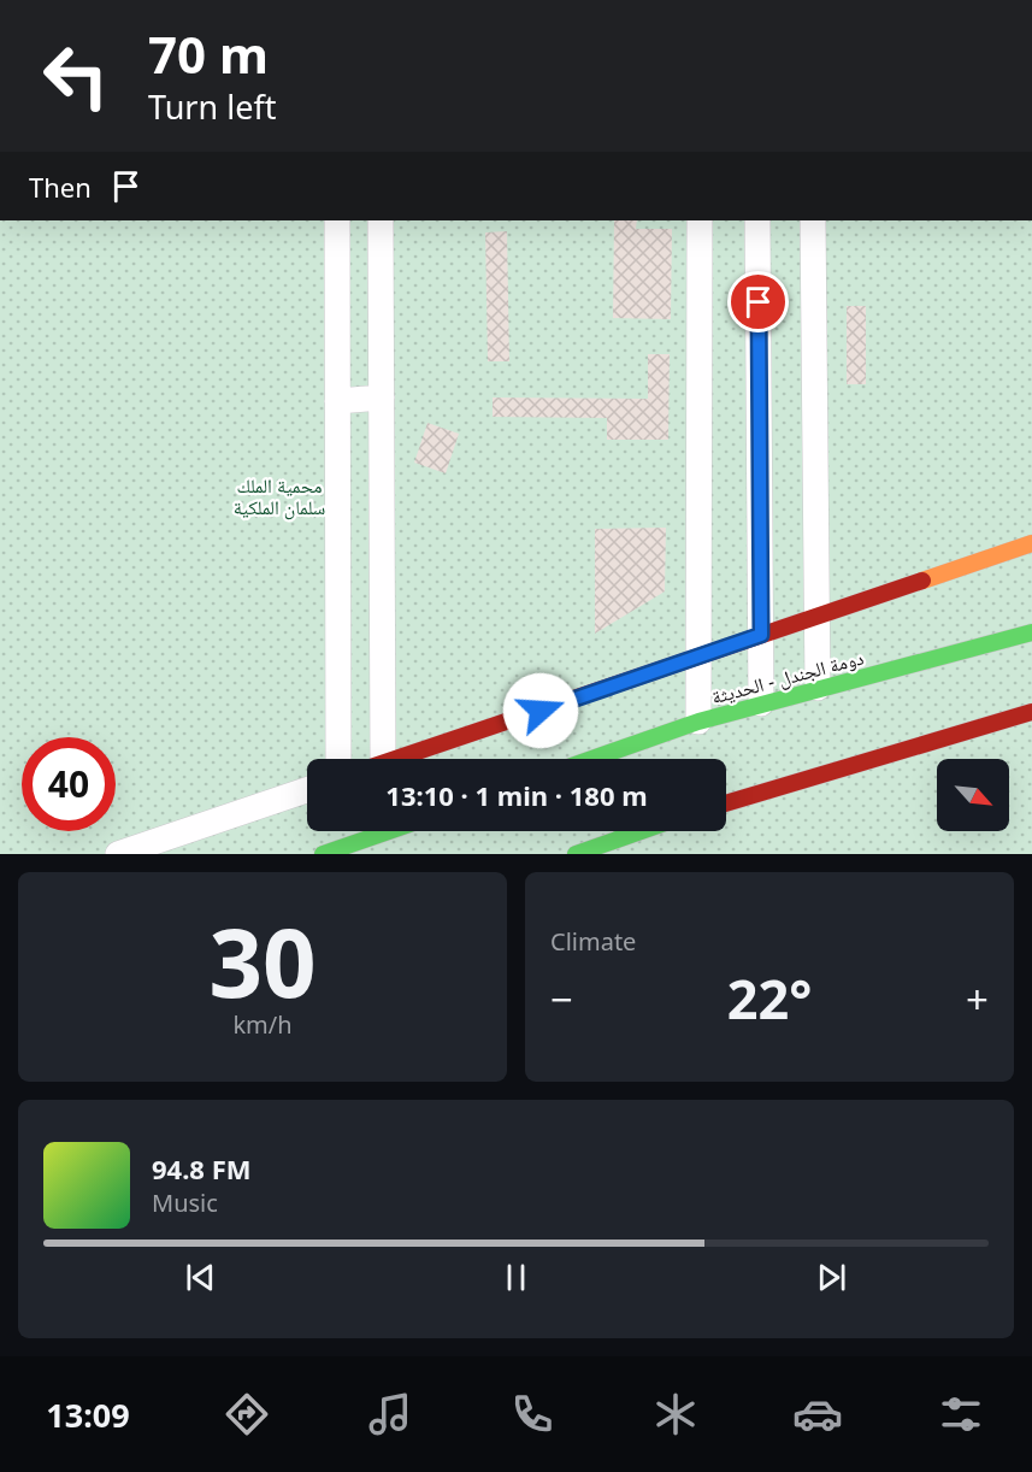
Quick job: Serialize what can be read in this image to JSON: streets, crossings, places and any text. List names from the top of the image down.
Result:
{
  "streets": {
    "main road": ["دومة الجندل - الحديثة"]
  },
  "parks": ["محمية الملك سلمان الملكية"],
  "north": "bottom right",
  "page": {
    "turn": ["70 m", "Turn left"],
    "then": "Then",
    "limit": "40",
    "trip": "13:10 · 1 min · 180 m",
    "tile": [
      ["30", "km/h"],
      "Climate"
    ],
    "heat": ["−", "22°", "+"],
    "song": ["94.8 FM", "Music"],
    "tabs": "13:09"
  }
}
